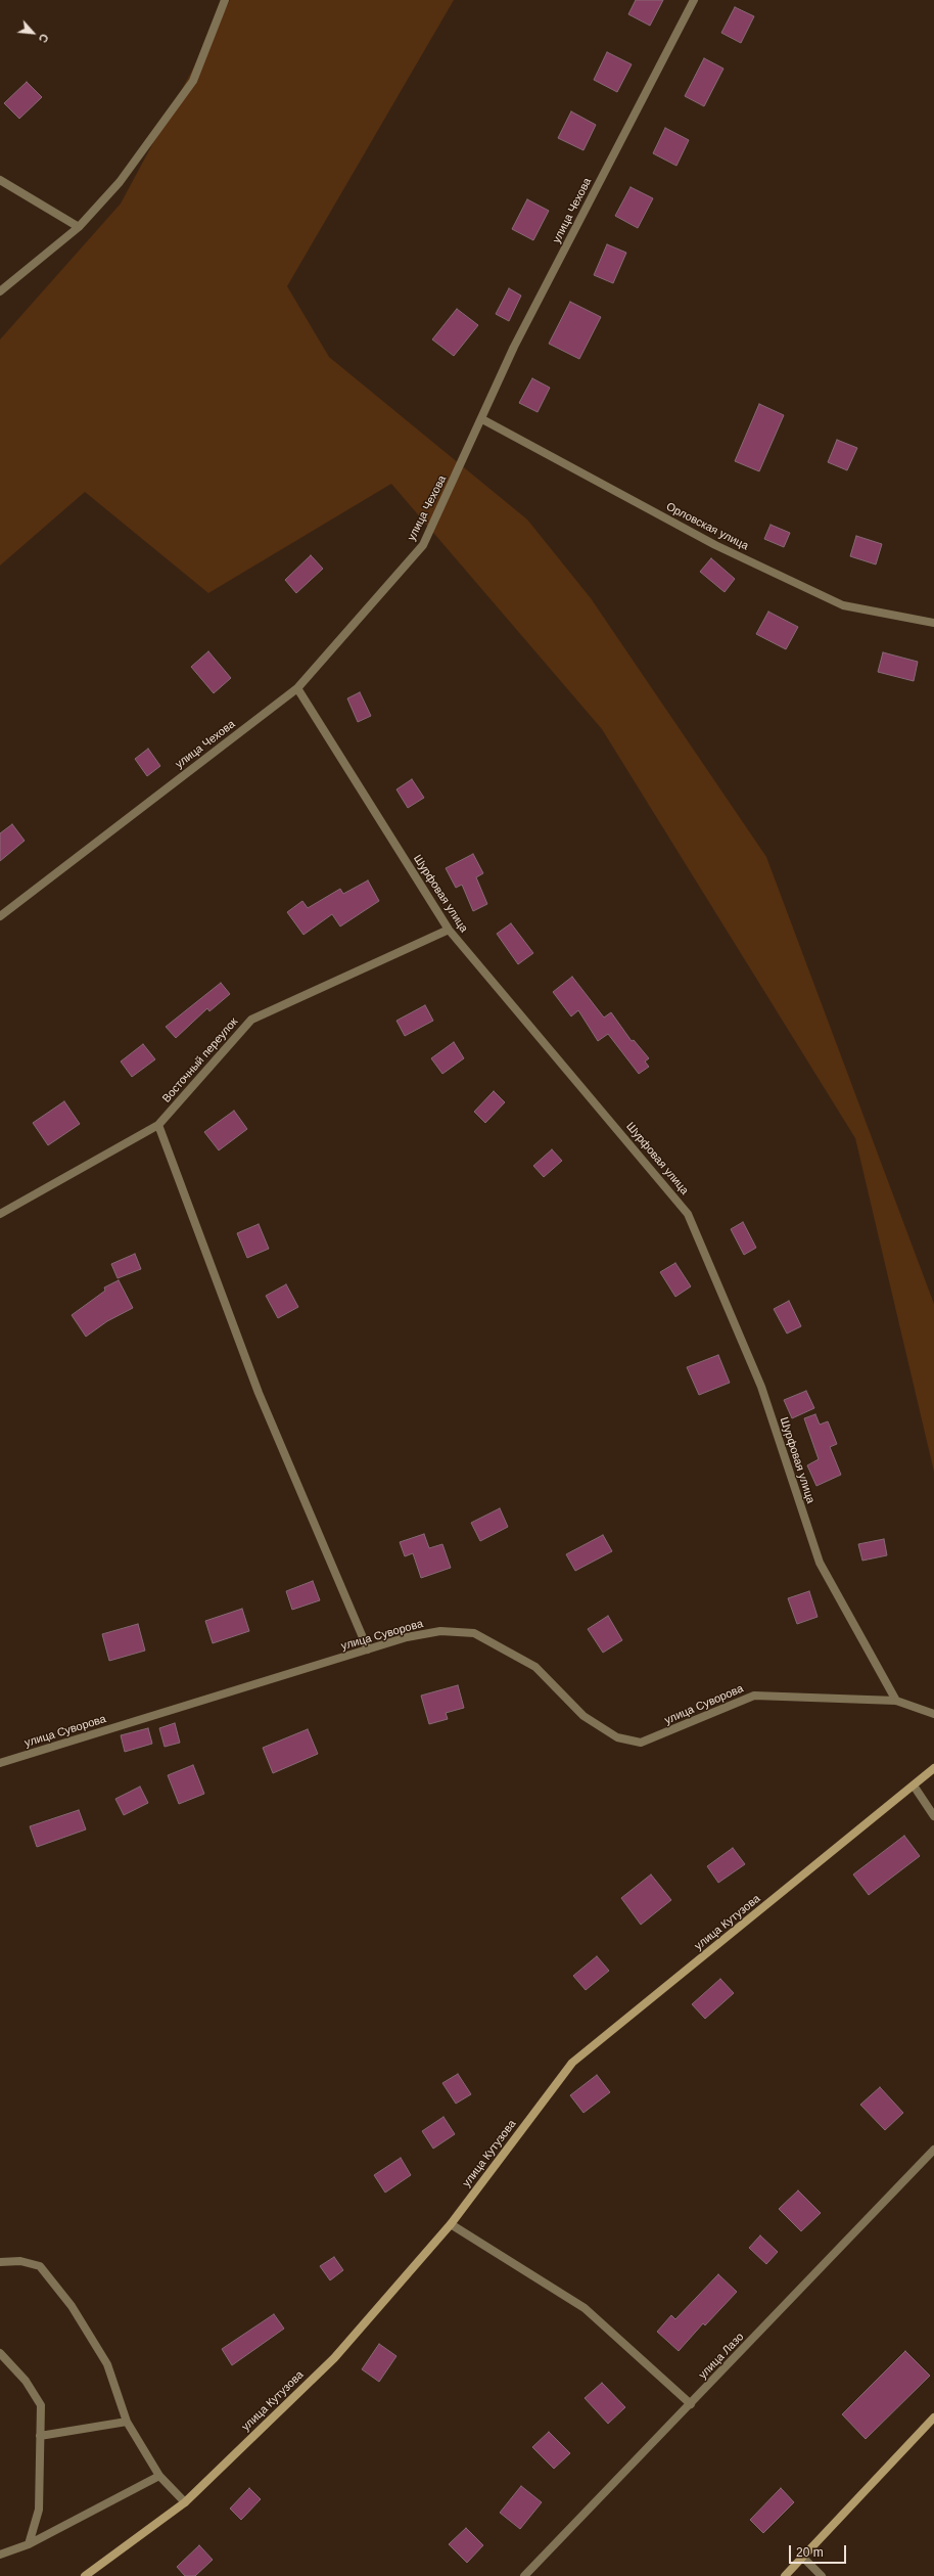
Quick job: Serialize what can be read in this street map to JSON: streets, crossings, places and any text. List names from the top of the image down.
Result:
{
  "streets": {
    "street": [
      "улица Чехова",
      "Орловская улица",
      "Шурфовая улица",
      "Восточный переулок",
      "улица Суворова",
      "улица Кутузова",
      "улица Лазо"
    ]
  },
  "crossings": [
    ["улица Чехова", "Орловская улица"],
    ["улица Чехова", "Шурфовая улица"],
    ["Шурфовая улица", "Восточный переулок"],
    ["Шурфовая улица", "улица Суворова"]
  ],
  "scale_bar": "20 m",
  "north": "bottom right"
}
